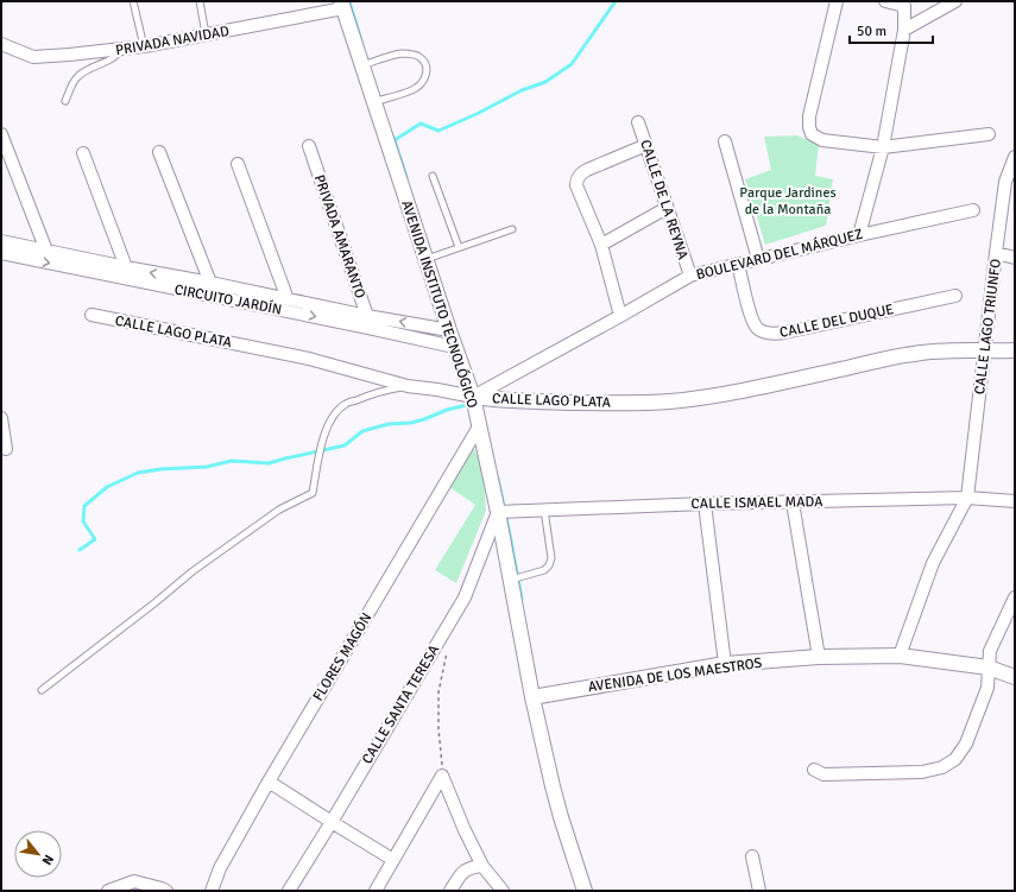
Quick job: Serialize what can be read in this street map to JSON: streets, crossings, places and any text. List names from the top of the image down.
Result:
{
  "streets": {
    "street": [
      "PRIVADA NAVIDAD",
      "CALLE DE LA REYNA",
      "PRIVADA AMARANTO",
      "BOULEVARD DEL MÁRQUEZ",
      "CIRCUITO JARDÍN",
      "AVENIDA INSTITUTO TECNOLÓGICO",
      "CALLE DEL DUQUE",
      "CALLE LAGO TRIUNFO",
      "CALLE LAGO PLATA",
      "CALLE ISMAEL MADA",
      "FLORES MAGÓN",
      "AVENIDA DE LOS MAESTROS",
      "CALLE SANTA TERESA"
    ]
  },
  "crossings": [
    ["PRIVADA NAVIDAD", "AVENIDA INSTITUTO TECNOLÓGICO"],
    ["CALLE DE LA REYNA", "BOULEVARD DEL MÁRQUEZ"],
    ["PRIVADA AMARANTO", "CIRCUITO JARDÍN"],
    ["BOULEVARD DEL MÁRQUEZ", "AVENIDA INSTITUTO TECNOLÓGICO"],
    ["BOULEVARD DEL MÁRQUEZ", "CALLE DEL DUQUE"],
    ["BOULEVARD DEL MÁRQUEZ", "CALLE LAGO PLATA"],
    ["CIRCUITO JARDÍN", "AVENIDA INSTITUTO TECNOLÓGICO"],
    ["AVENIDA INSTITUTO TECNOLÓGICO", "CALLE LAGO PLATA"],
    ["AVENIDA INSTITUTO TECNOLÓGICO", "CALLE ISMAEL MADA"],
    ["AVENIDA INSTITUTO TECNOLÓGICO", "FLORES MAGÓN"],
    ["AVENIDA INSTITUTO TECNOLÓGICO", "AVENIDA DE LOS MAESTROS"],
    ["AVENIDA INSTITUTO TECNOLÓGICO", "CALLE SANTA TERESA"],
    ["CALLE LAGO TRIUNFO", "CALLE LAGO PLATA"],
    ["CALLE LAGO TRIUNFO", "CALLE ISMAEL MADA"],
    ["CALLE ISMAEL MADA", "CALLE SANTA TERESA"]
  ],
  "parks": ["Parque Jardines de la Montaña"],
  "scale_bar": "50 m",
  "north": "bottom right"
}
